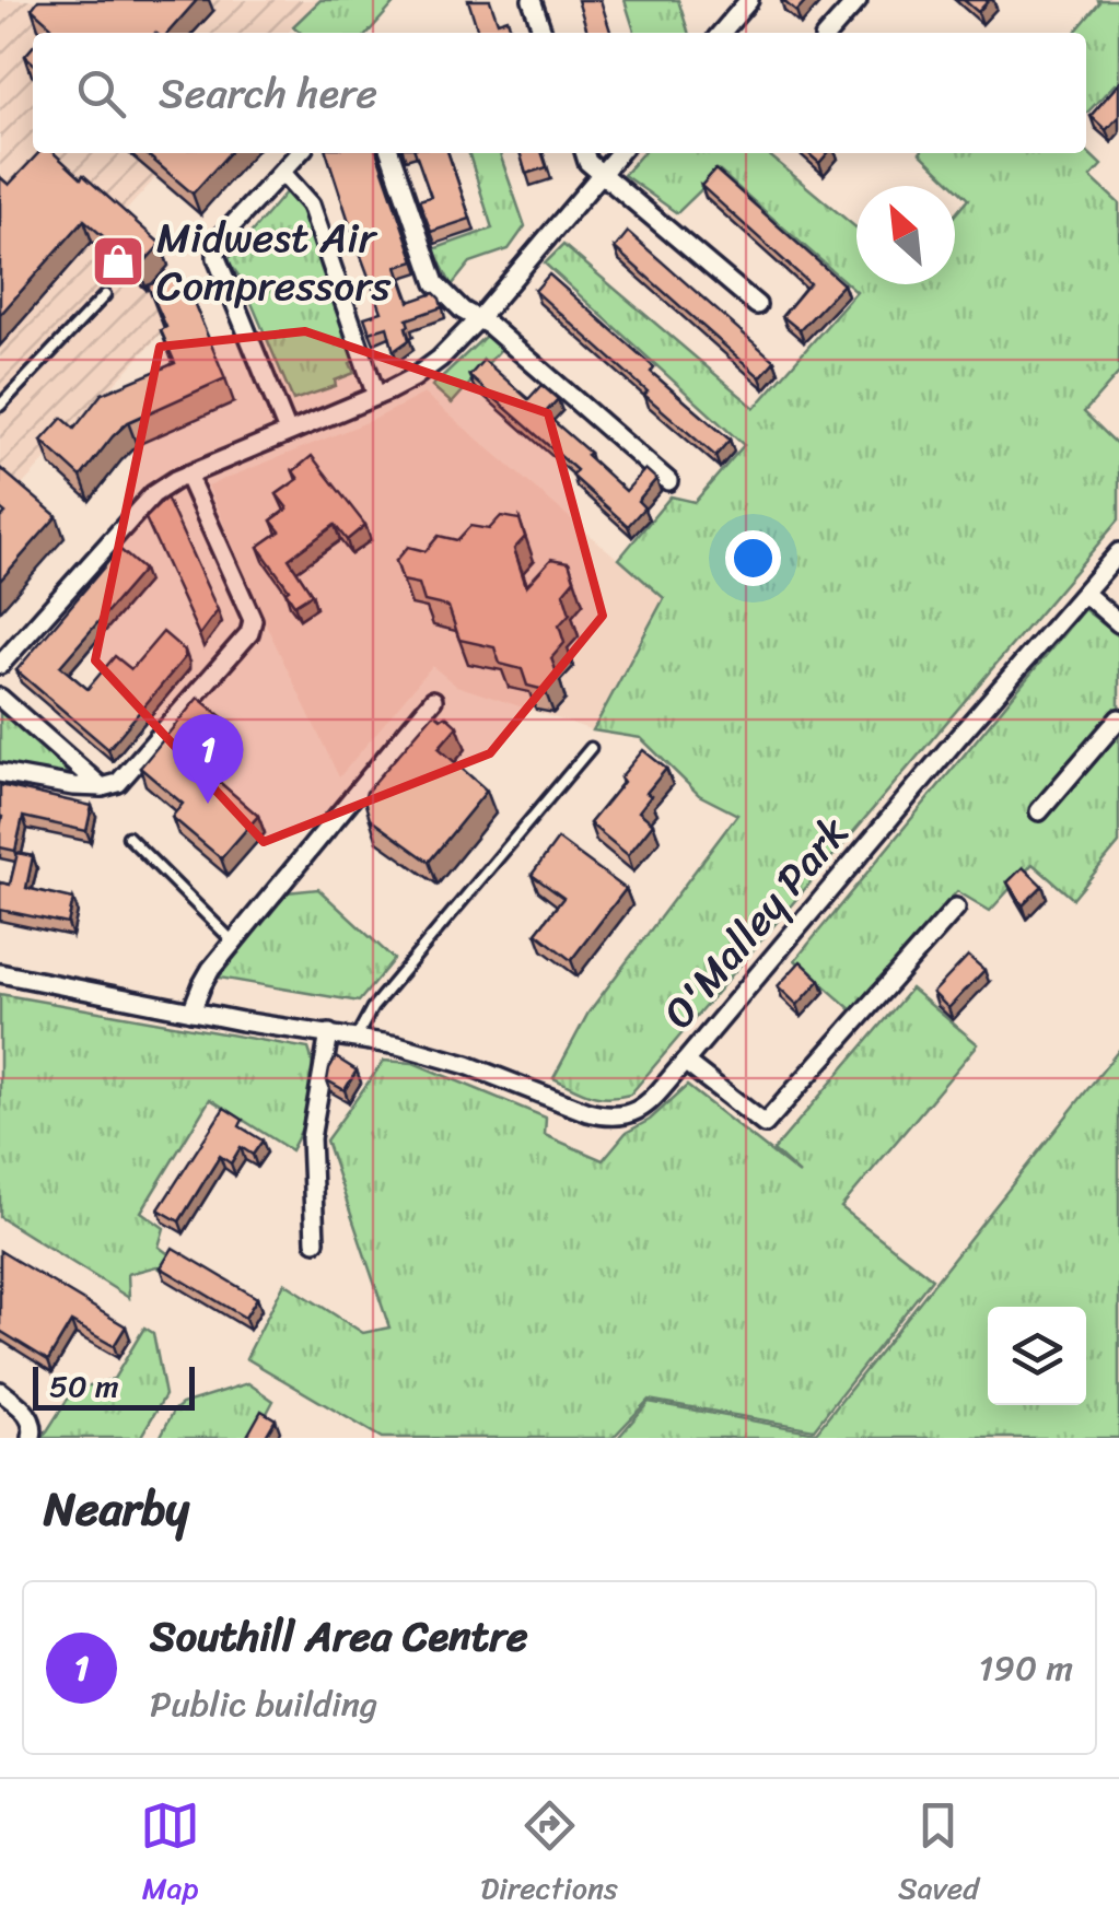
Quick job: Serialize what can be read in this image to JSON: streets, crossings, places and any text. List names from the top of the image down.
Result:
{
  "streets": {
    "street": ["O'Malley Park"]
  },
  "places": {
    "shop": ["Midwest Air Compressors"]
  },
  "scale_bar": "50 m",
  "north": "top left",
  "page": {
    "search": "Search here",
    "pins": "1",
    "scale": "50 m",
    "heading": "Nearby",
    "list": [
      {
        "mark": "1",
        "name": "Southill Area Centre",
        "note": "Public building",
        "value": "190 m"
      }
    ],
    "nav": ["Map", "Directions", "Saved"]
  }
}
